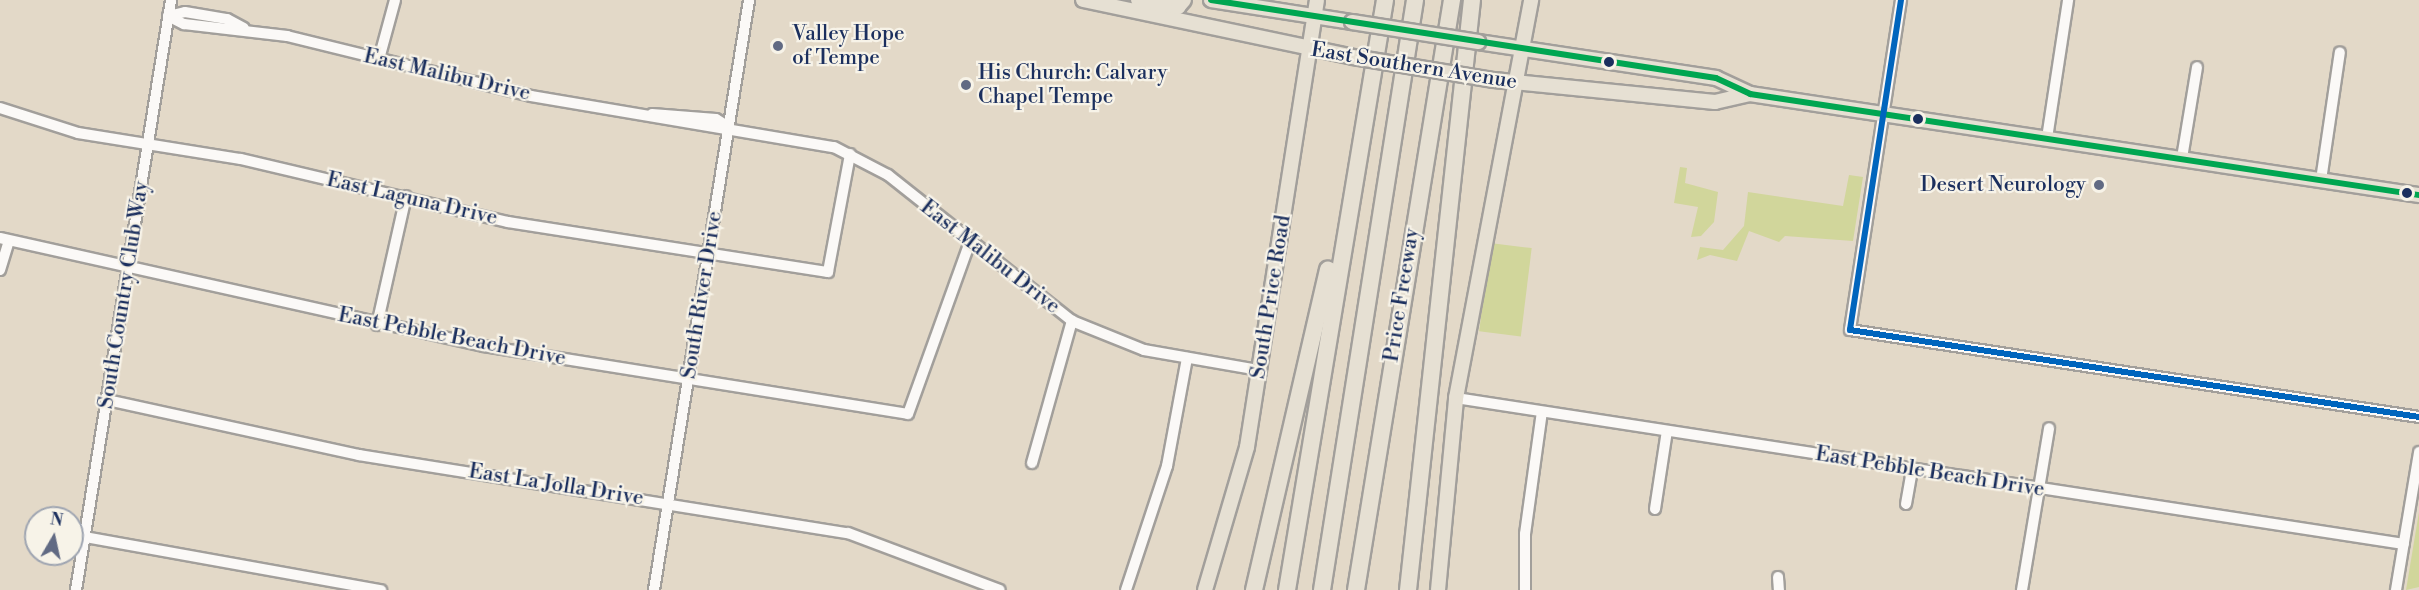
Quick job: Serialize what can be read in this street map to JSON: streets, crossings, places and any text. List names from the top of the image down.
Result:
{
  "streets": {
    "highway": ["Price Freeway"],
    "main road": ["East Southern Avenue", "South Price Road"],
    "street": [
      "East Malibu Drive",
      "East Laguna Drive",
      "South Country Club Way",
      "South River Drive",
      "East Pebble Beach Drive",
      "East La Jolla Drive"
    ]
  },
  "crossings": [
    ["East Southern Avenue", "South Price Road"],
    ["East Malibu Drive", "East Laguna Drive"],
    ["East Malibu Drive", "South Country Club Way"],
    ["East Malibu Drive", "South River Drive"],
    ["East Malibu Drive", "South Price Road"],
    ["East Malibu Drive", "East Pebble Beach Drive"],
    ["East Laguna Drive", "South Country Club Way"],
    ["East Laguna Drive", "South River Drive"],
    ["South Country Club Way", "East Pebble Beach Drive"],
    ["South Country Club Way", "East La Jolla Drive"],
    ["South River Drive", "East Pebble Beach Drive"],
    ["South River Drive", "East La Jolla Drive"]
  ],
  "places": ["Valley Hope of Tempe", "His Church: Calvary Chapel Tempe", "Desert Neurology"],
  "north": "top"
}
